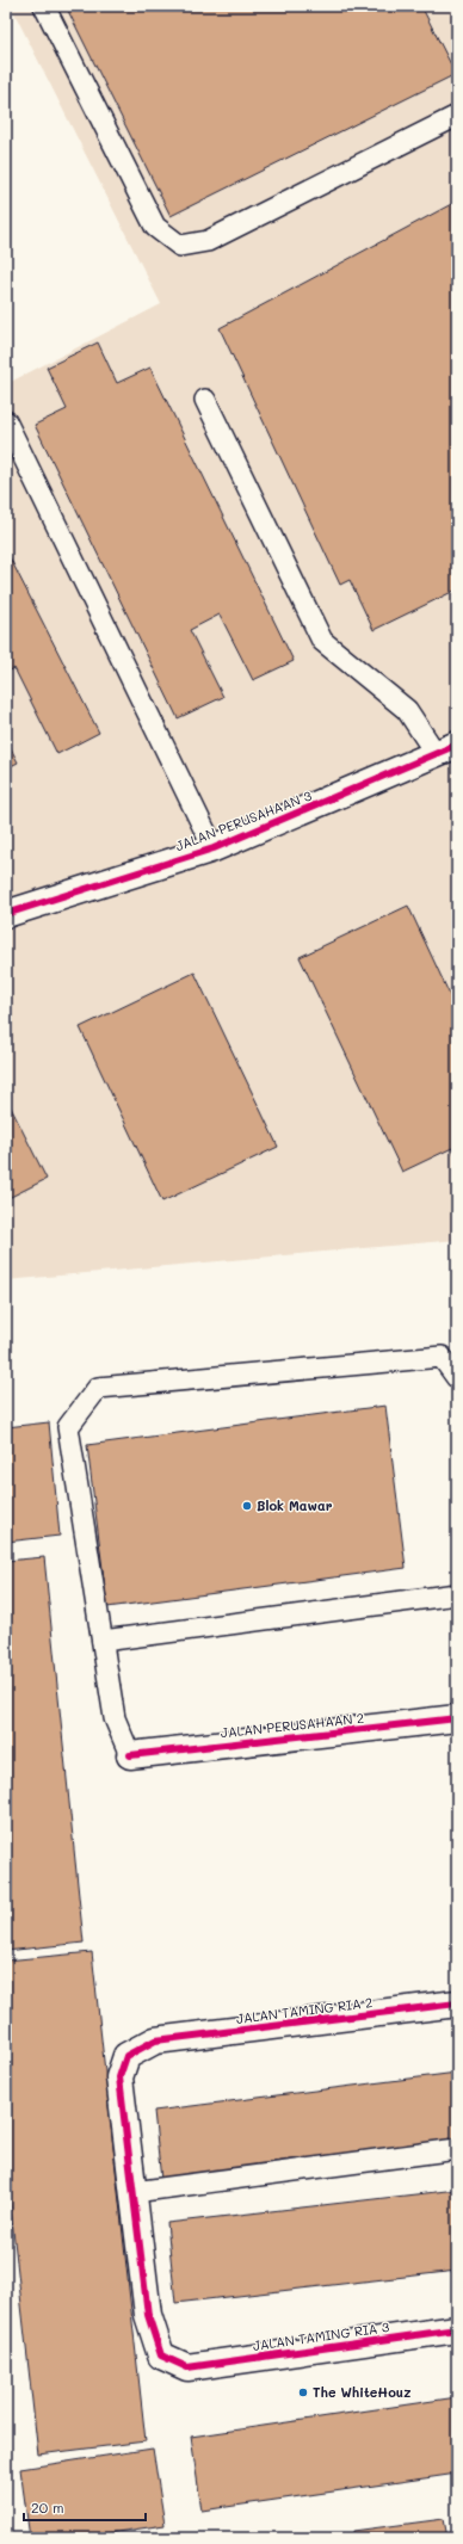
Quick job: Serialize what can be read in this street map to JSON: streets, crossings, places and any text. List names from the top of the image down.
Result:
{
  "streets": {
    "street": [
      "JALAN PERUSAHAAN 3",
      "JALAN PERUSAHAAN 2",
      "JALAN TAMING RIA 2",
      "JALAN TAMING RIA 3"
    ]
  },
  "crossings": [
    ["JALAN TAMING RIA 2", "JALAN TAMING RIA 3"]
  ],
  "places": ["Blok Mawar", "The WhiteHouz"],
  "scale_bar": "20 m"
}
